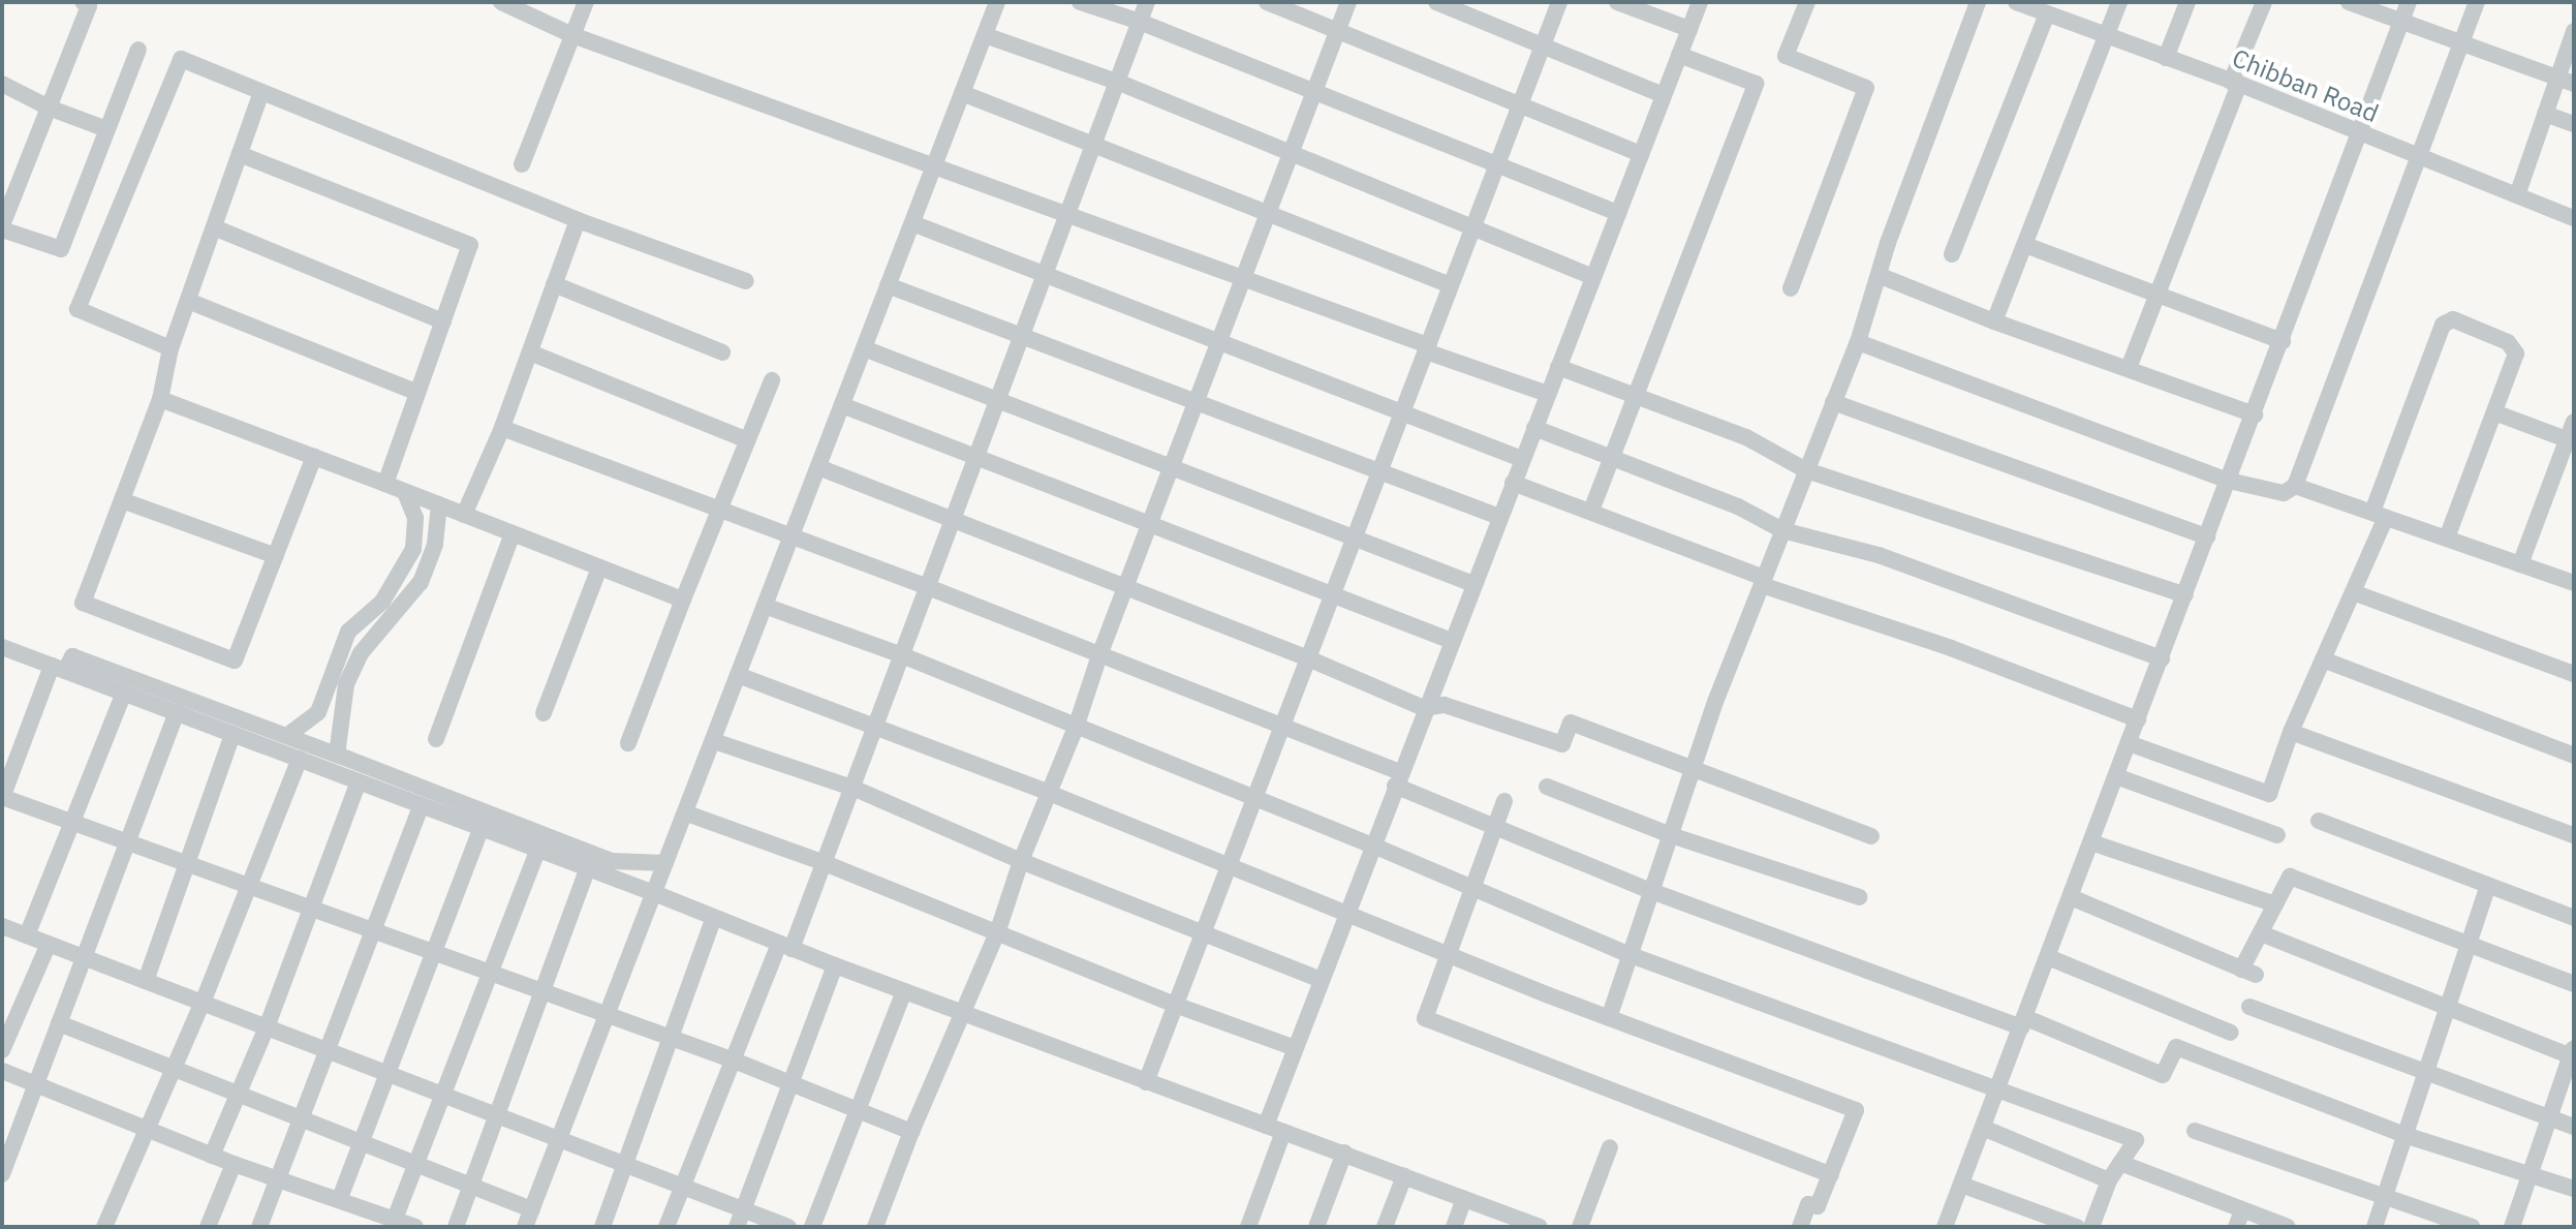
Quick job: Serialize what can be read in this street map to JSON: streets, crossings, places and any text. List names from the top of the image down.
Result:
{
  "streets": {
    "street": ["Chibban Road"]
  }
}
